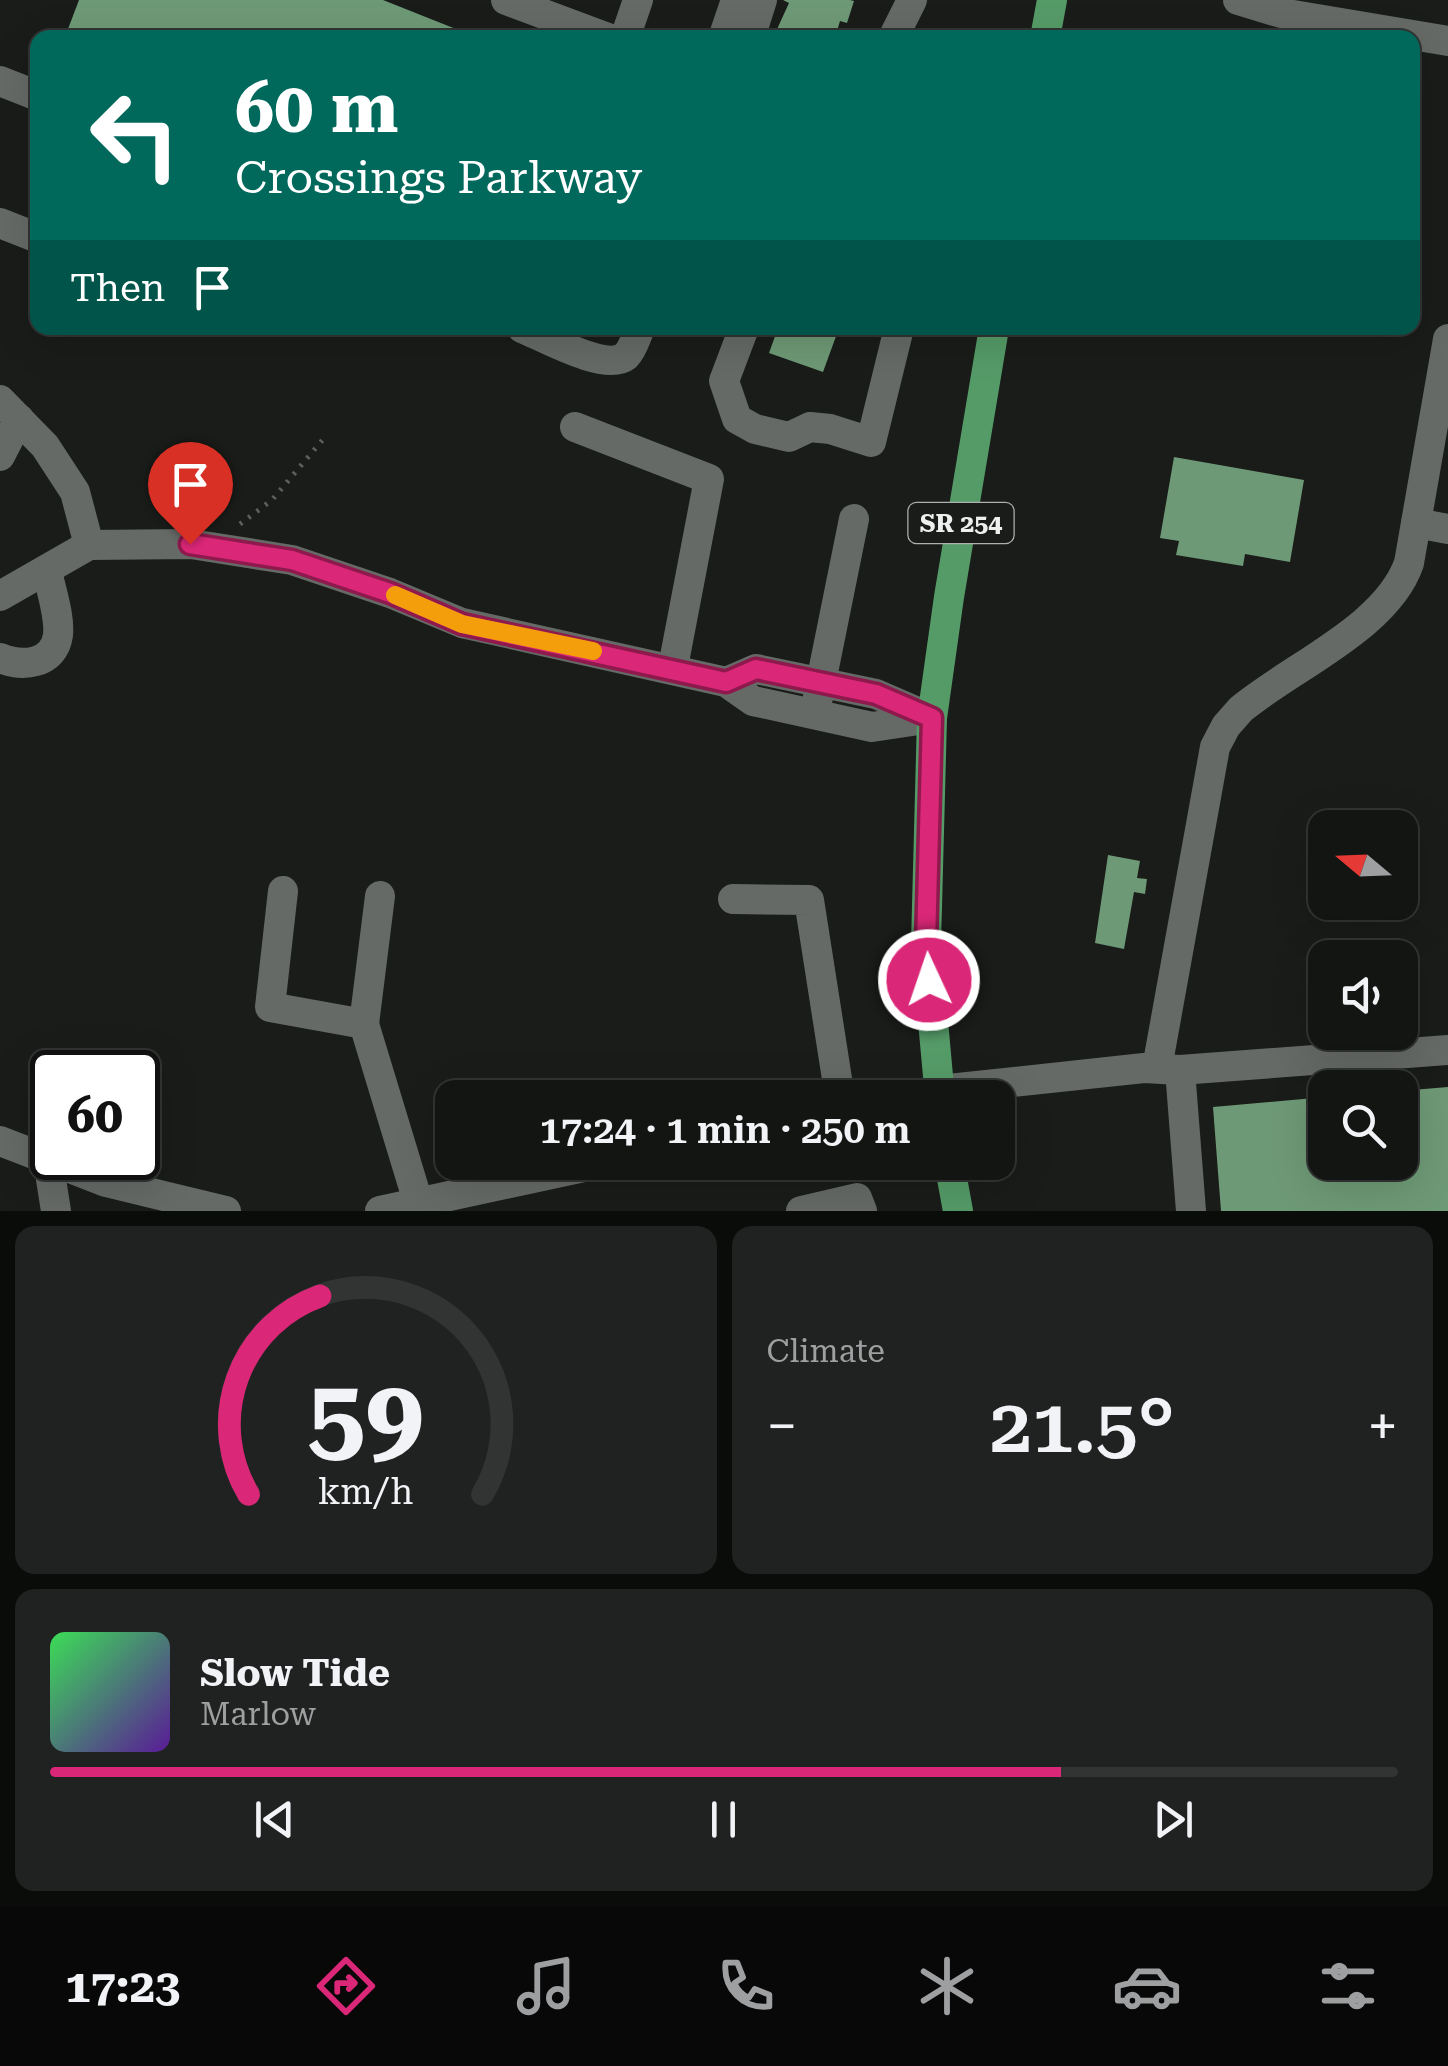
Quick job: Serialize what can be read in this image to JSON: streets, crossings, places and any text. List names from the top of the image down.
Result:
{
  "streets": {
    "main road": ["SR 254"]
  },
  "north": "left",
  "page": {
    "turn": ["60 m", "Crossings Parkway"],
    "then": "Then",
    "limit": "60",
    "trip": "17:24 · 1 min · 250 m",
    "tile": "Climate",
    "heat": ["−", "21.5°", "+"],
    "song": ["Slow Tide", "Marlow"],
    "tabs": "17:23",
    "gauge": ["59", "km/h"]
  }
}
